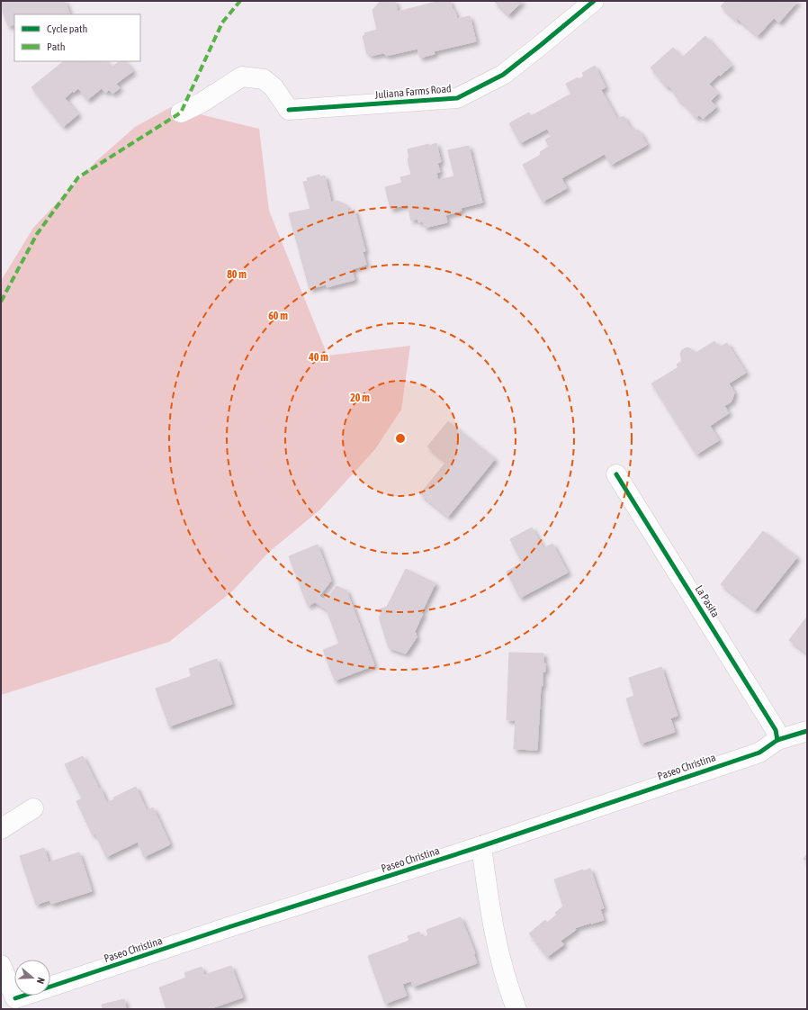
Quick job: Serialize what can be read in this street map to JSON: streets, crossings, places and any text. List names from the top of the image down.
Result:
{
  "streets": {
    "street": ["Juliana Farms Road", "La Pasita", "Paseo Christina"]
  },
  "crossings": [
    ["La Pasita", "Paseo Christina"]
  ],
  "legend": ["Cycle path", "Path"],
  "north": "right",
  "rings": [
    "80 m",
    "60 m",
    "40 m",
    "20 m"
  ]
}
